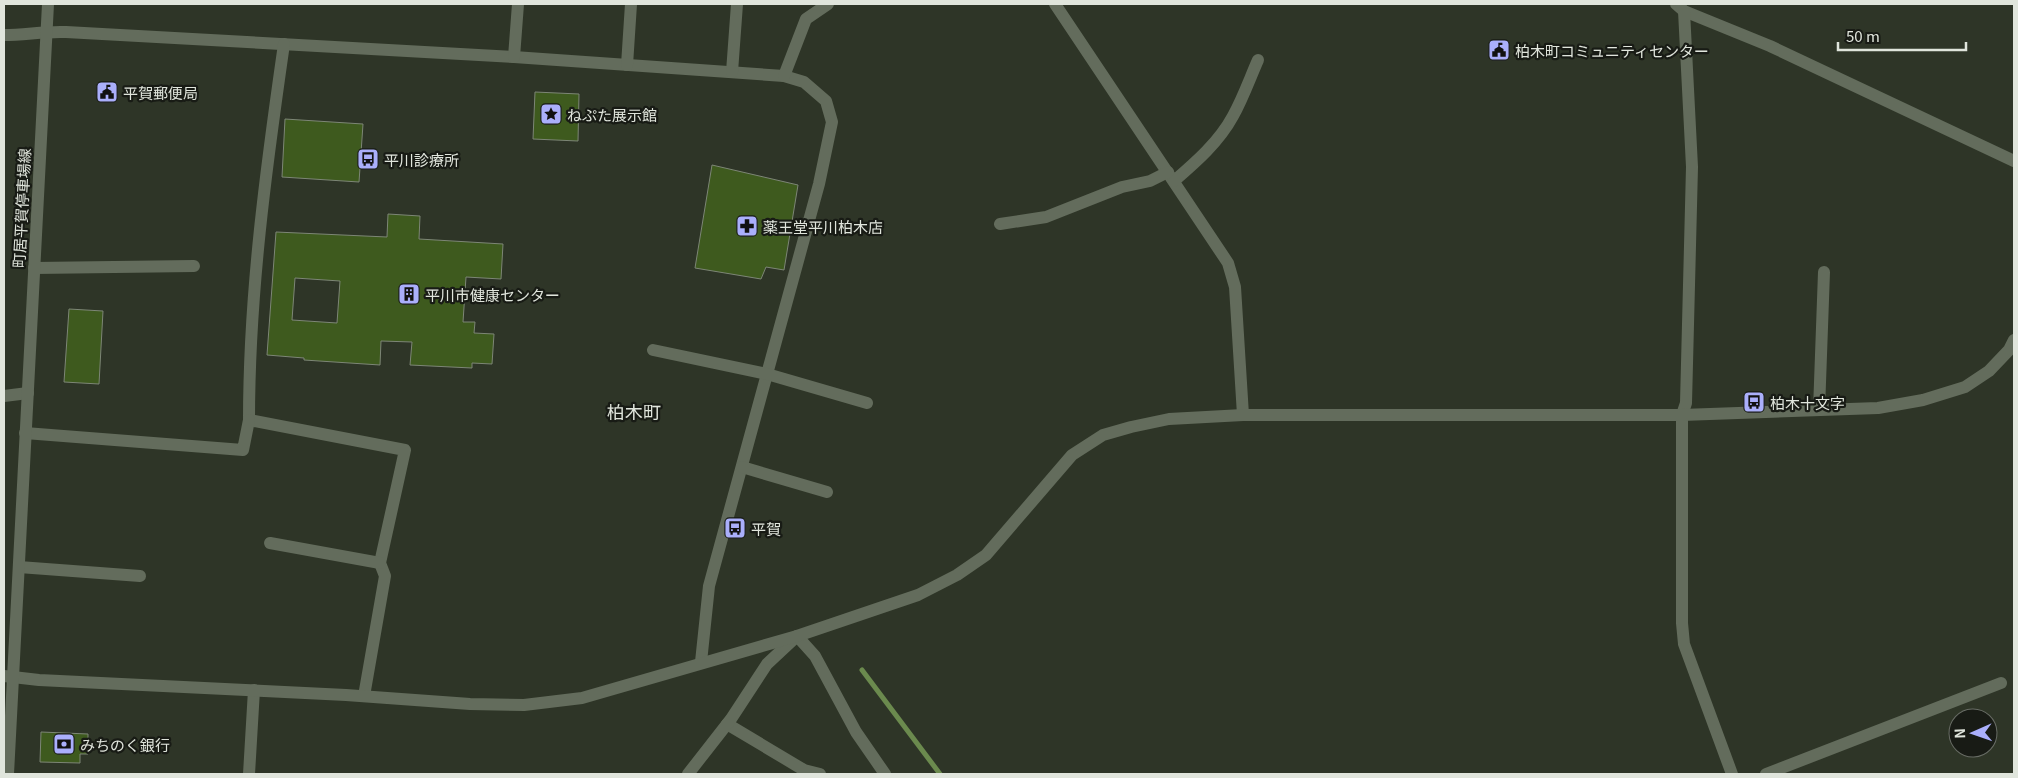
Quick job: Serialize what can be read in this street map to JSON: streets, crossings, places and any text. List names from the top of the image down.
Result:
{
  "streets": {
    "street": ["町居平賀停車場線"]
  },
  "districts": ["柏木町"],
  "places": {
    "public building": ["柏木町コミュニティセンター", "平賀郵便局"],
    "place": ["ねぷた展示館"],
    "bus stop": ["平川診療所", "柏木十文字", "平賀"],
    "pharmacy": ["薬王堂平川柏木店"],
    "building": ["平川市健康センター"],
    "bank": ["みちのく銀行"]
  },
  "scale_bar": "50 m",
  "north": "left"
}
